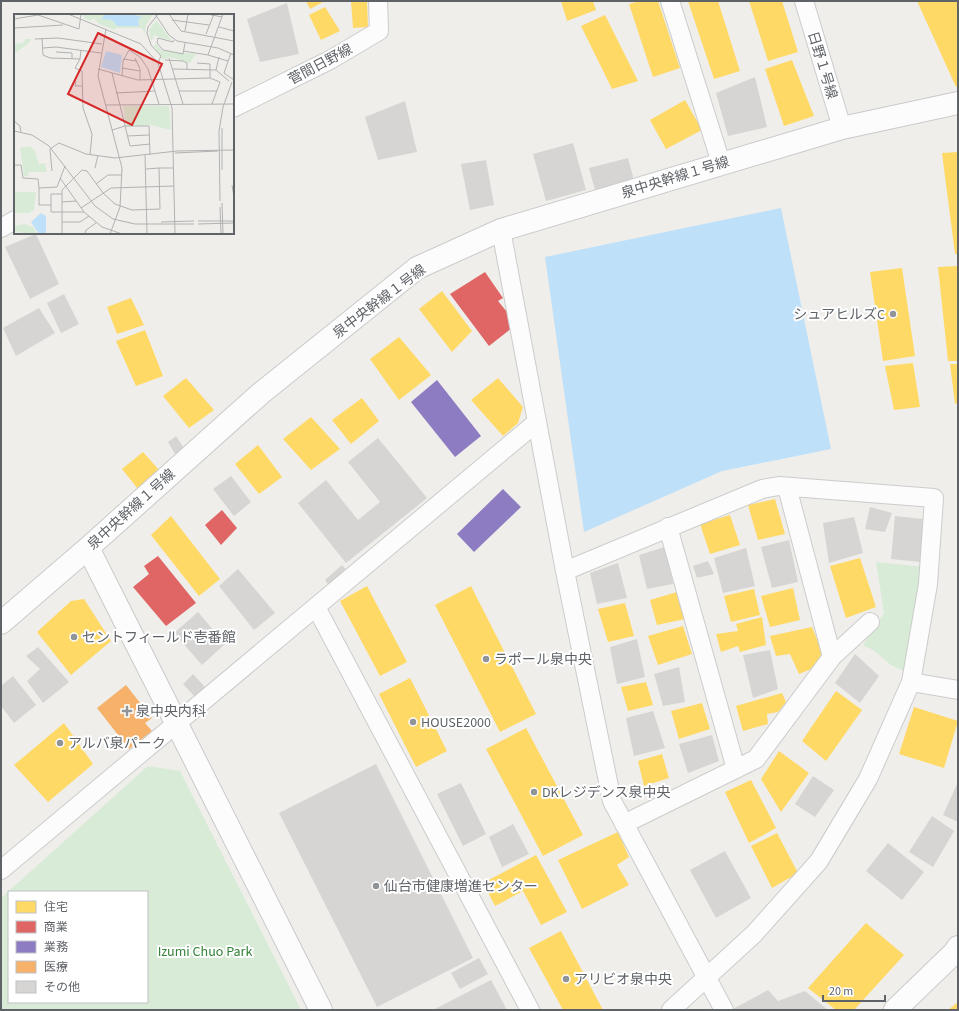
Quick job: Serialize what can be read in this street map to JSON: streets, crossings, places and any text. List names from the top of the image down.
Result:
{
  "streets": {
    "street": ["菅間日野線", "日野１号線", "泉中央幹線１号線"]
  },
  "crossings": [
    ["日野１号線", "泉中央幹線１号線"]
  ],
  "parks": ["Izumi Chuo Park"],
  "places": {
    "other": [
      "シュアヒルズC",
      "セントフィールド壱番館",
      "ラポール泉中央",
      "HOUSE2000",
      "アルバ泉パーク",
      "DKレジデンス泉中央",
      "仙台市健康増進センター",
      "アリビオ泉中央"
    ],
    "health": ["泉中央内科"]
  },
  "legend": [
    "住宅",
    "商業",
    "業務",
    "医療",
    "その他"
  ],
  "scale_bar": "20 m"
}
